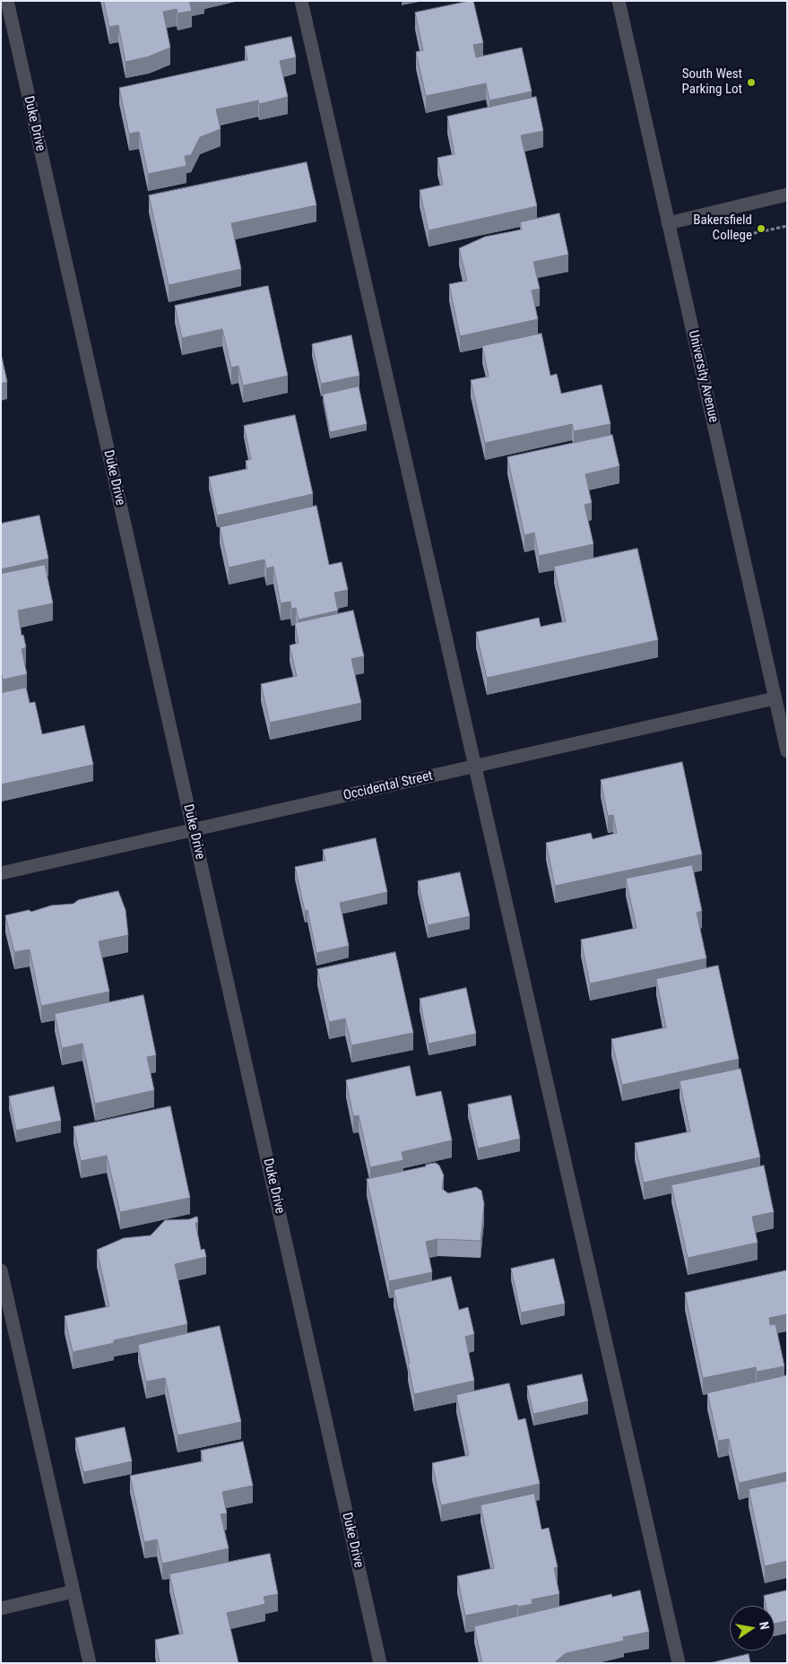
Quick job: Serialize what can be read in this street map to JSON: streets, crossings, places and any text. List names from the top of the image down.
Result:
{
  "streets": {
    "street": ["Duke Drive", "University Avenue", "Occidental Street"]
  },
  "crossings": [
    ["Duke Drive", "Occidental Street"],
    ["University Avenue", "Occidental Street"]
  ],
  "places": ["South West Parking Lot", "Bakersfield College"],
  "north": "right"
}
